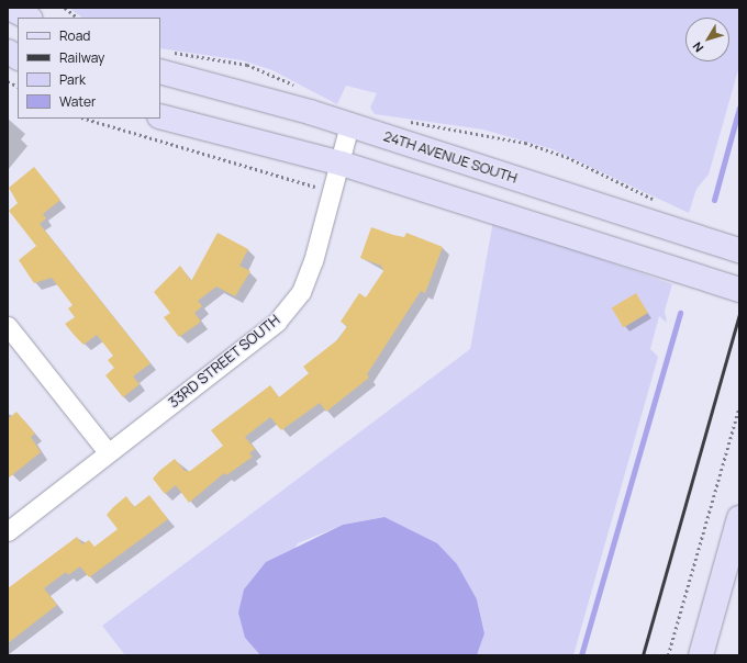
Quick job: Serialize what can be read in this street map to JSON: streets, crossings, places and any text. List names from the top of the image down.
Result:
{
  "streets": {
    "main road": ["24TH AVENUE SOUTH"],
    "street": ["33RD STREET SOUTH"]
  },
  "crossings": [
    ["24TH AVENUE SOUTH", "33RD STREET SOUTH"]
  ],
  "legend": [
    "Road",
    "Railway",
    "Park",
    "Water"
  ],
  "north": "bottom left"
}
